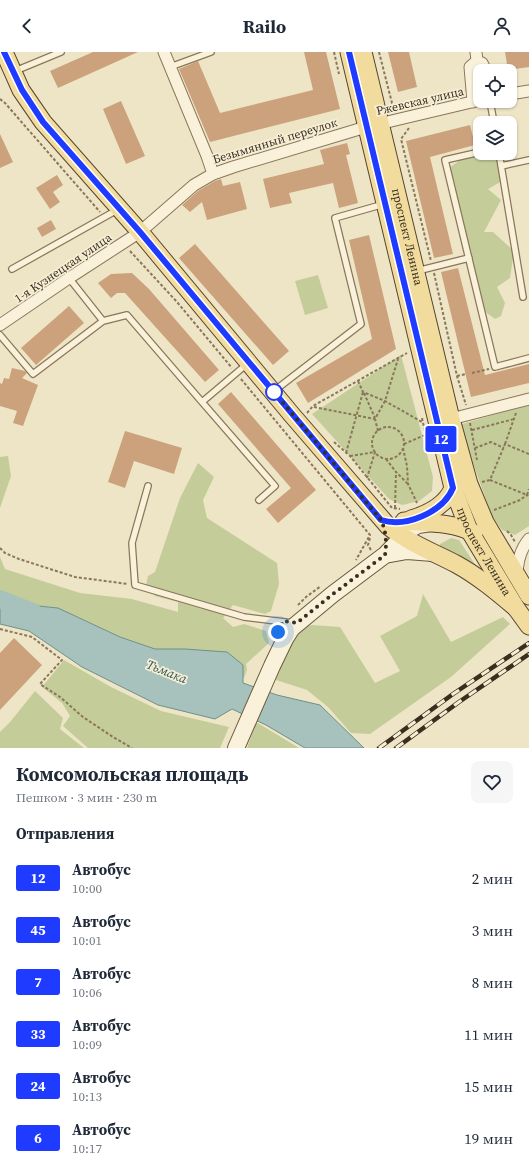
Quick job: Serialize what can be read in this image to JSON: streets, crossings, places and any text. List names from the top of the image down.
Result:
{
  "streets": {
    "main road": ["проспект Ленина"],
    "street": ["Ржевская улица", "Безымянный переулок", "1-я Кузнецкая улица"]
  },
  "crossings": [
    ["Ржевская улица", "Безымянный переулок"],
    ["Ржевская улица", "проспект Ленина"],
    ["Безымянный переулок", "проспект Ленина"],
    ["Безымянный переулок", "1-я Кузнецкая улица"]
  ],
  "water": ["Тьмака"],
  "lines": ["bus line 12"],
  "page": {
    "header": "Railo",
    "on_map": "12",
    "heading": [
      ["Комсомольская площадь", "Пешком · 3 мин · 230 m"],
      "Отправления"
    ],
    "list": [
      {
        "mark": "12",
        "name": "Автобус",
        "note": "10:00",
        "value": "2 мин"
      },
      {
        "mark": "45",
        "name": "Автобус",
        "note": "10:01",
        "value": "3 мин"
      },
      {
        "mark": "7",
        "name": "Автобус",
        "note": "10:06",
        "value": "8 мин"
      },
      {
        "mark": "33",
        "name": "Автобус",
        "note": "10:09",
        "value": "11 мин"
      },
      {
        "mark": "24",
        "name": "Автобус",
        "note": "10:13",
        "value": "15 мин"
      },
      {
        "mark": "6",
        "name": "Автобус",
        "note": "10:17",
        "value": "19 мин"
      }
    ]
  }
}
